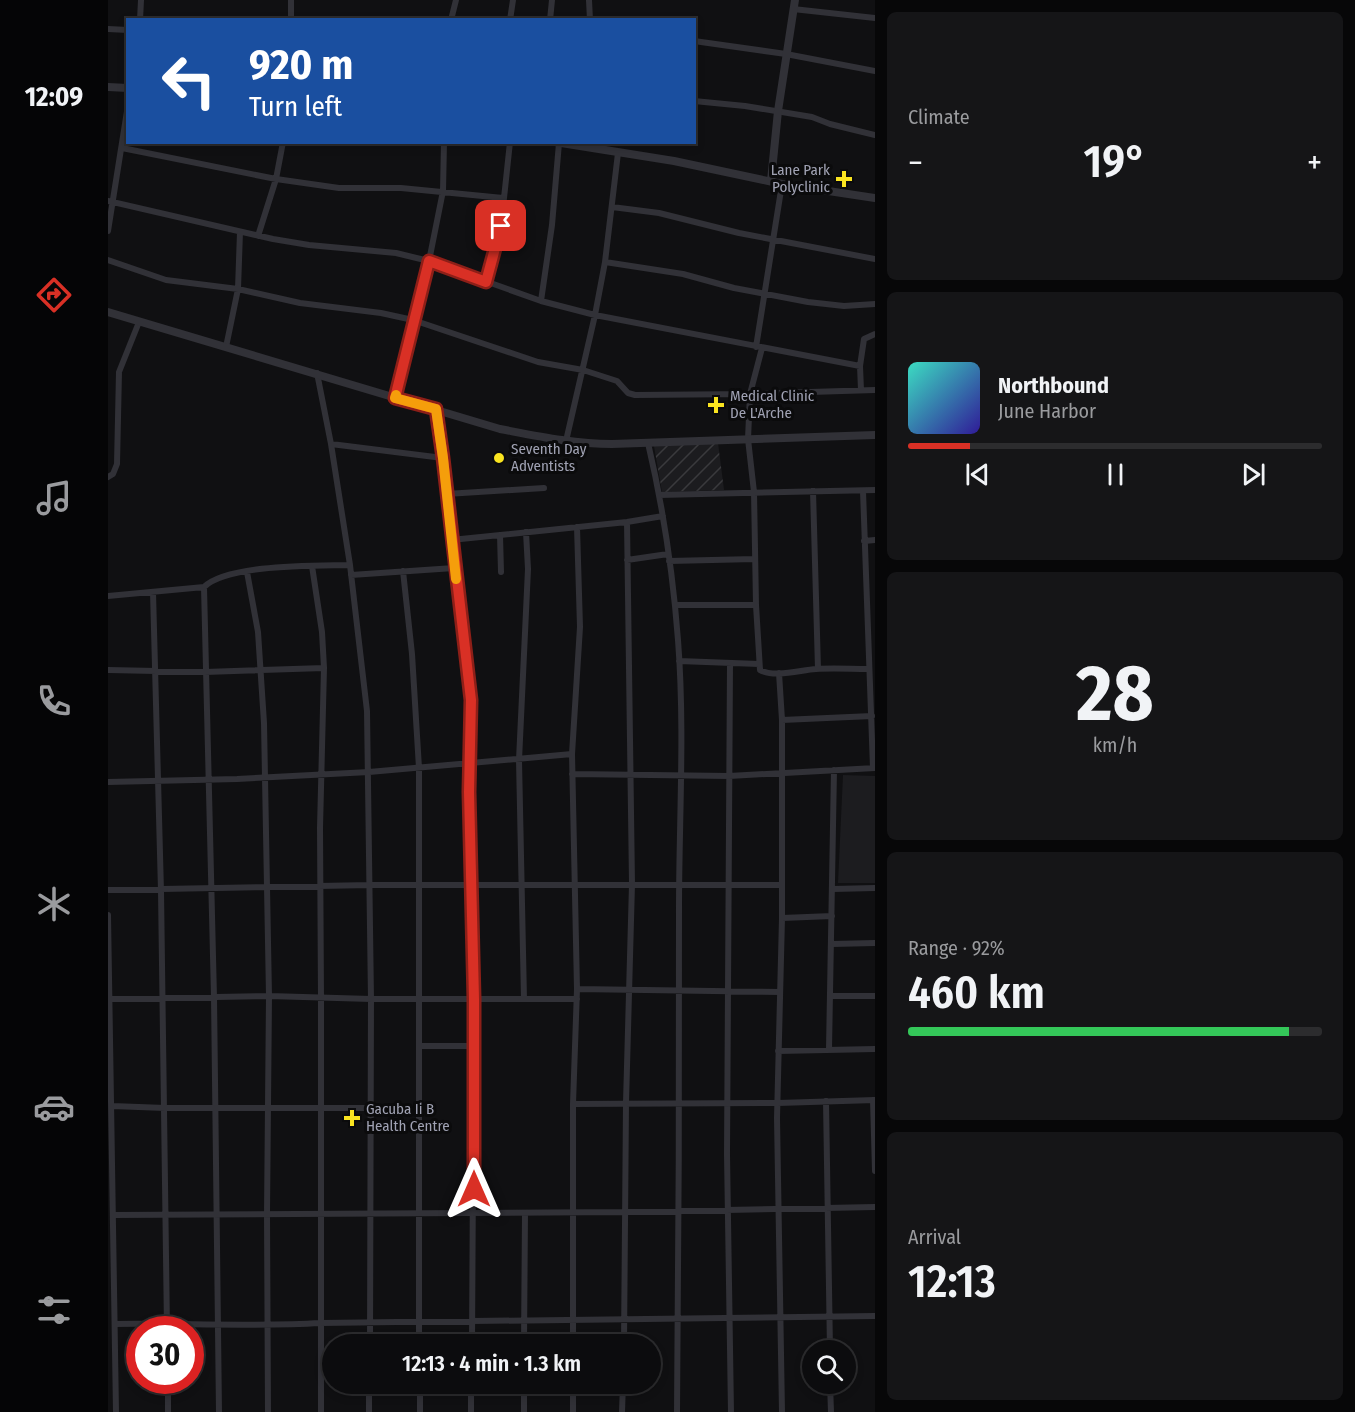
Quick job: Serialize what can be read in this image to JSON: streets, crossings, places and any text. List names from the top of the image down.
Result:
{
  "places": {
    "health": ["Lane Park Polyclinic", "Medical Clinic De L'Arche", "Gacuba Ii B Health Centre"],
    "other": ["Seventh Day Adventists"]
  },
  "page": {
    "tabs": "12:09",
    "tile": [
      "Climate",
      ["28", "km/h"],
      ["Range · 92%", "460 km"],
      ["Arrival", "12:13"]
    ],
    "turn": ["920 m", "Turn left"],
    "heat": ["−", "19°", "+"],
    "song": ["Northbound", "June Harbor"],
    "limit": "30",
    "trip": "12:13 · 4 min · 1.3 km"
  }
}
